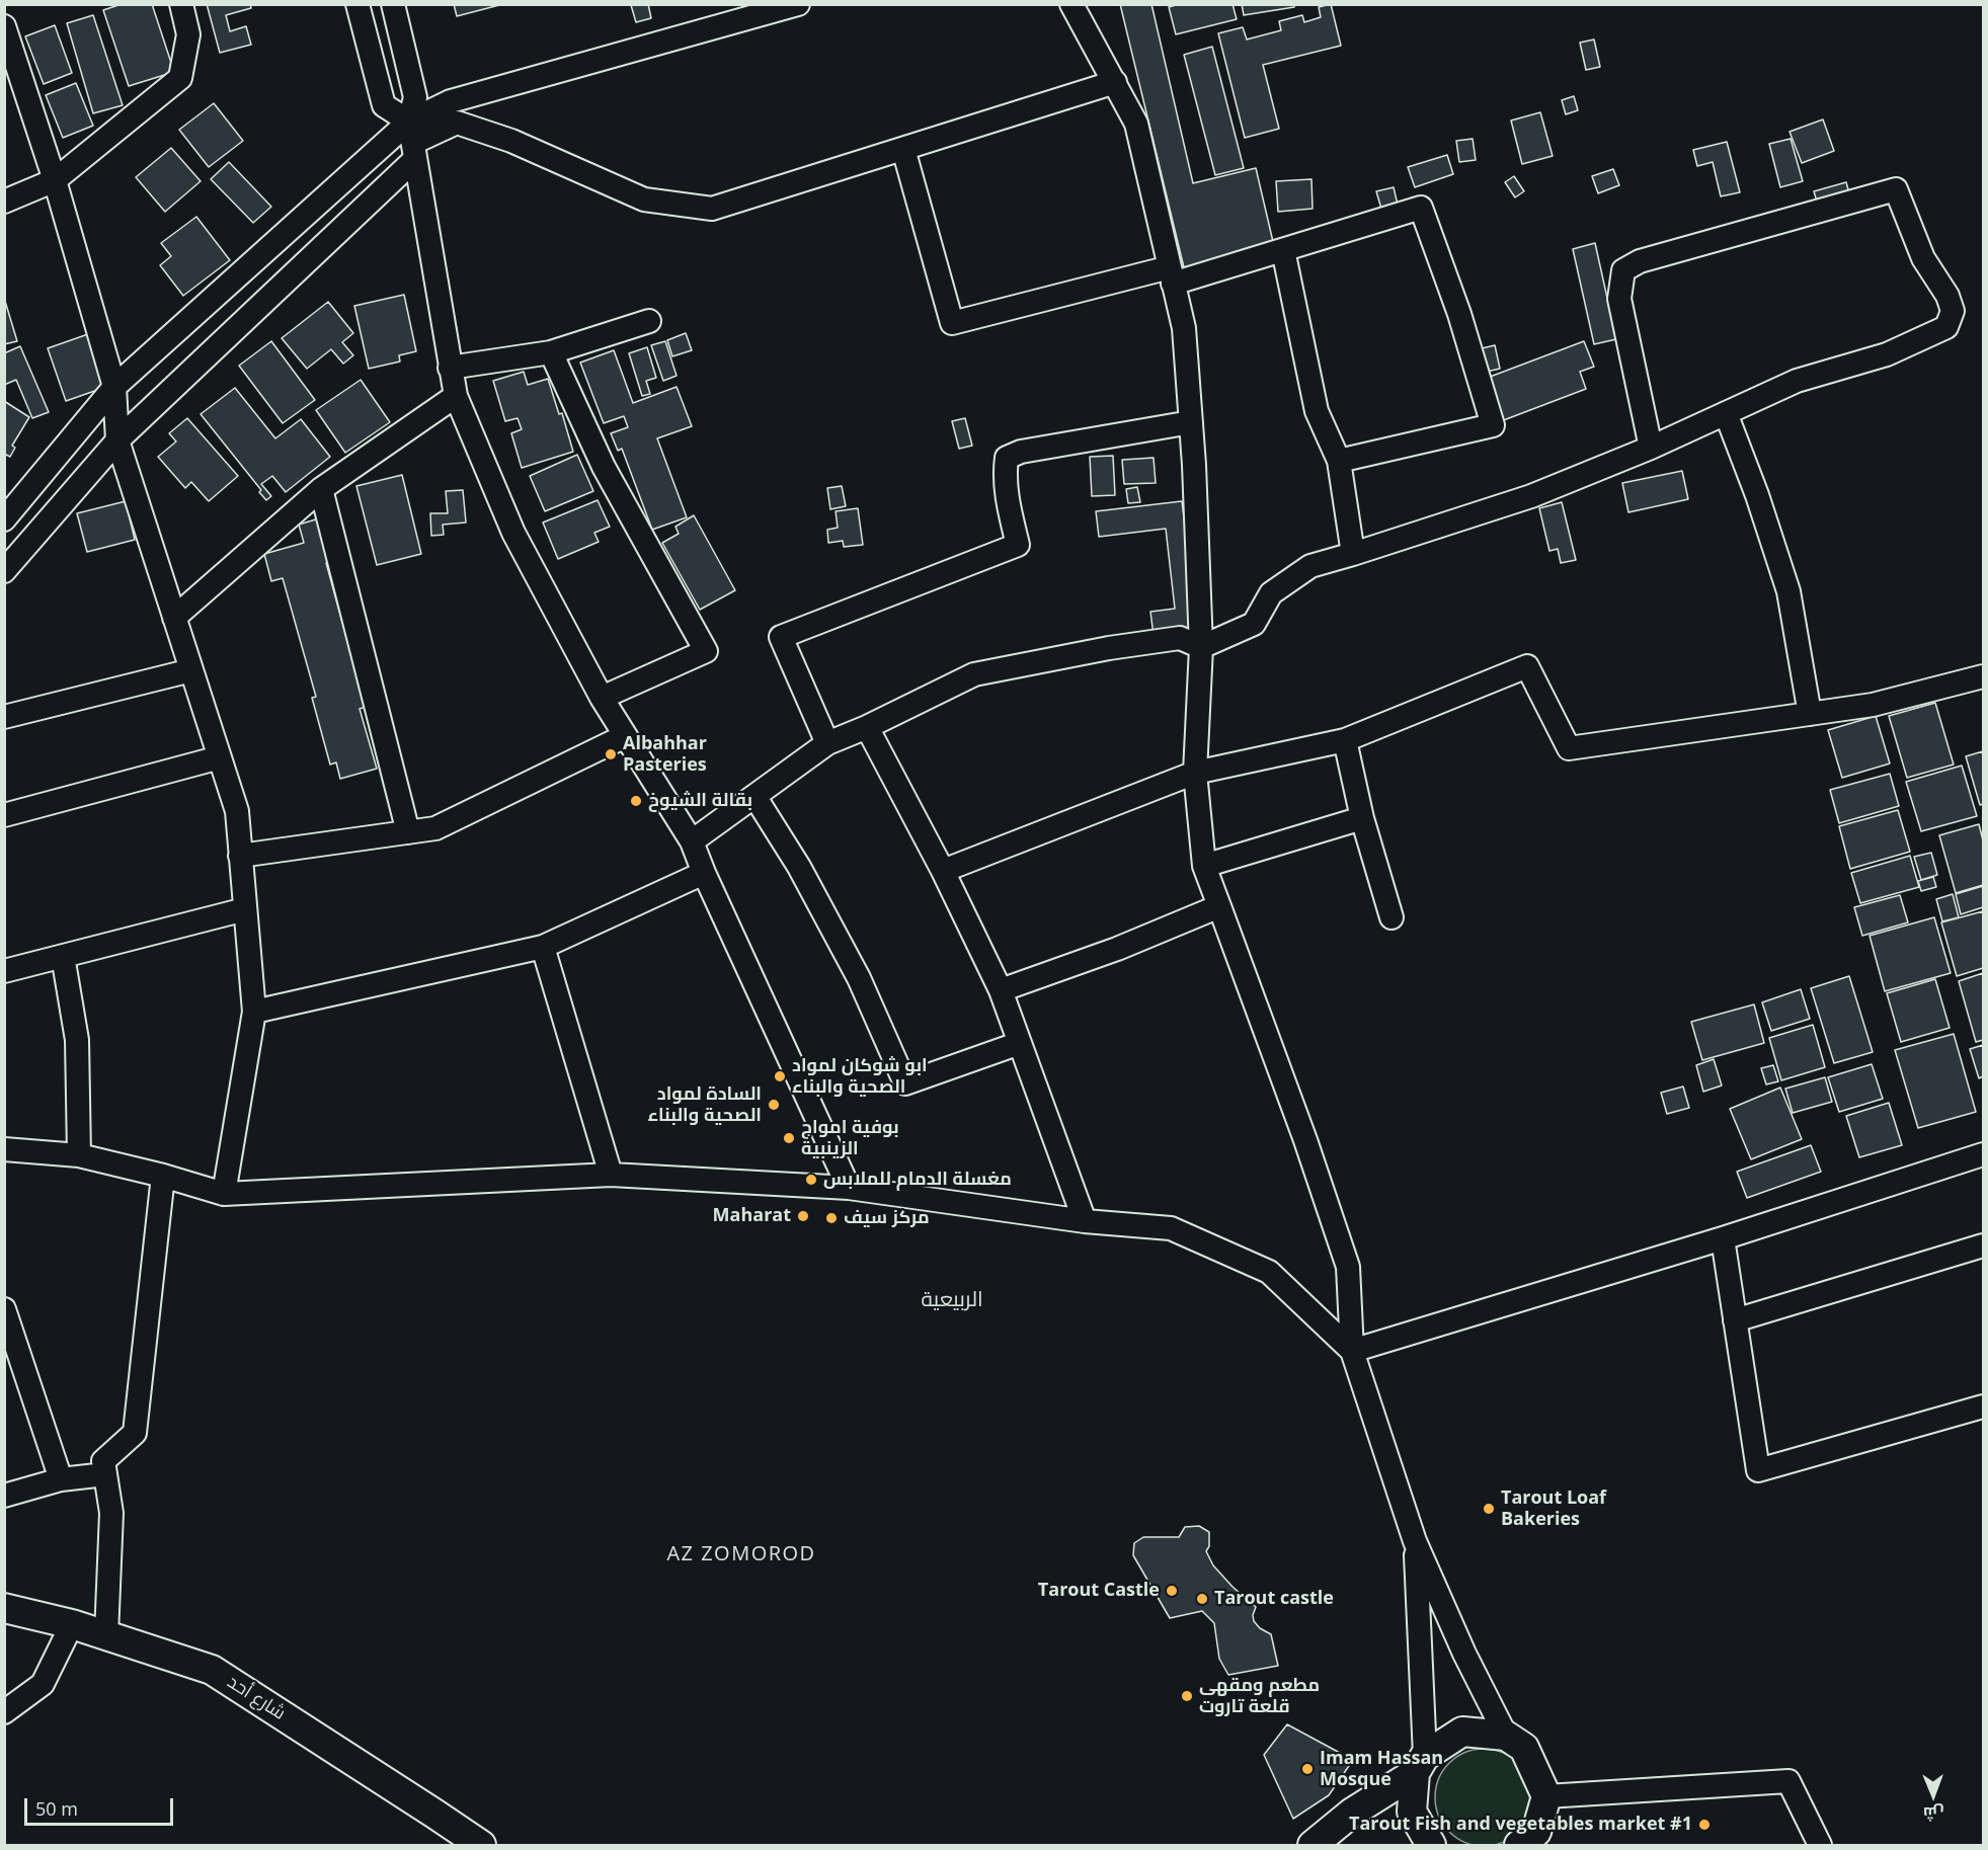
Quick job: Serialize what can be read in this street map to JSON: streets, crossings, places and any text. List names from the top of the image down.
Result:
{
  "streets": {
    "main road": ["شارع أحد"]
  },
  "districts": ["الربيعية", "AZ ZOMOROD"],
  "places": [
    "Albahhar Pasteries",
    "بقالة الشيوخ",
    "ابو شوكان لمواد الصحية والبناء",
    "السادة لمواد الصحية والبناء",
    "بوفية امواج الزينبية",
    "مغسلة الدمام للملابس",
    "Maharat",
    "مركز سيف",
    "Tarout Loaf Bakeries",
    "Tarout Castle",
    "Tarout castle",
    "مطعم ومقهى قلعة تاروت",
    "Imam Hassan Mosque",
    "Tarout Fish and vegetables market #1"
  ],
  "scale_bar": "50 m",
  "north": "bottom"
}
